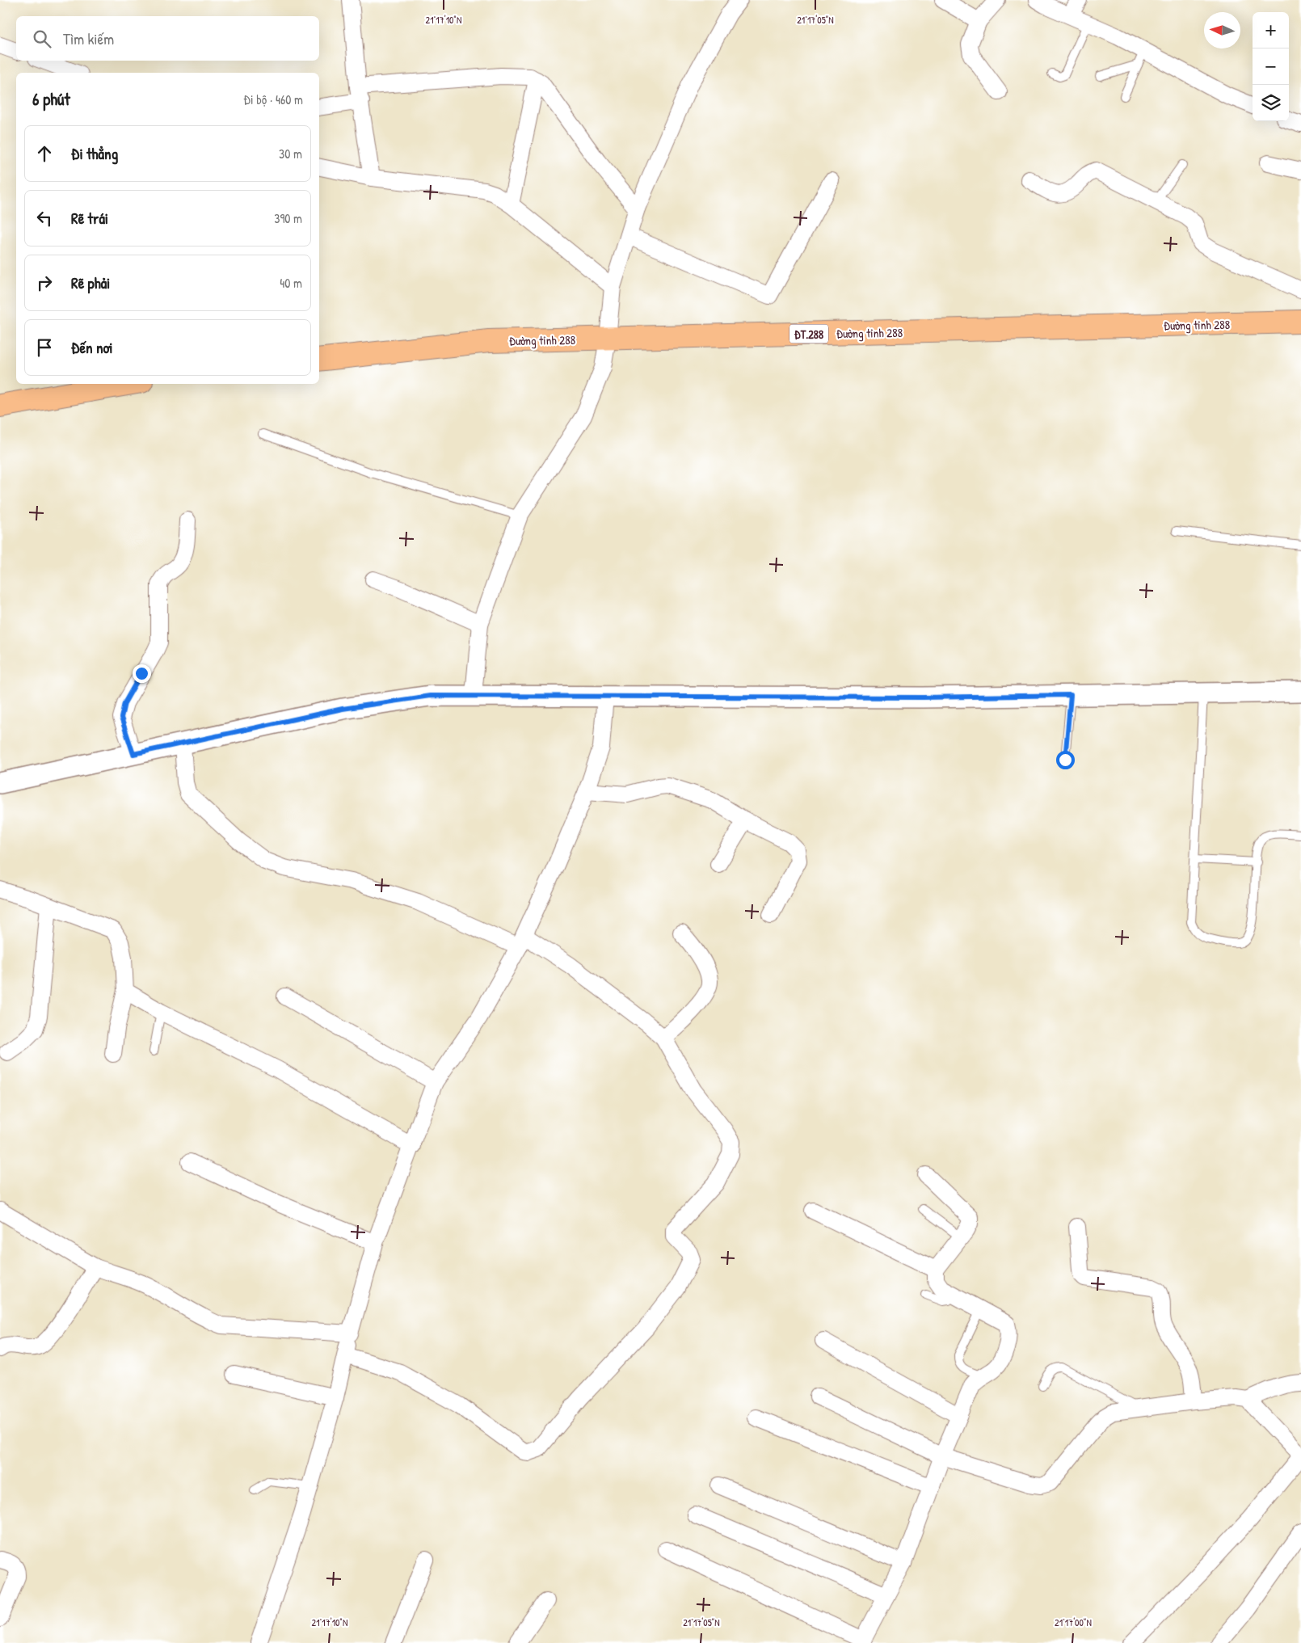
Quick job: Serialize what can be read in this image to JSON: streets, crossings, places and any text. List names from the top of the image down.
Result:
{
  "streets": {
    "main road": ["Đường tỉnh 288", "ĐT.288"]
  },
  "north": "left",
  "page": {
    "map_buttons": ["+", "−"],
    "search": "Tìm kiếm",
    "heading": ["6 phút", "Đi bộ · 460 m"],
    "list": [
      ["Đi thẳng", "30 m"],
      ["Rẽ trái", "390 m"],
      ["Rẽ phải", "40 m"],
      "Đến nơi"
    ]
  },
  "coordinates": ["21°17'10\"N", "21°17'05\"N", "21°17'00\"N"]
}
